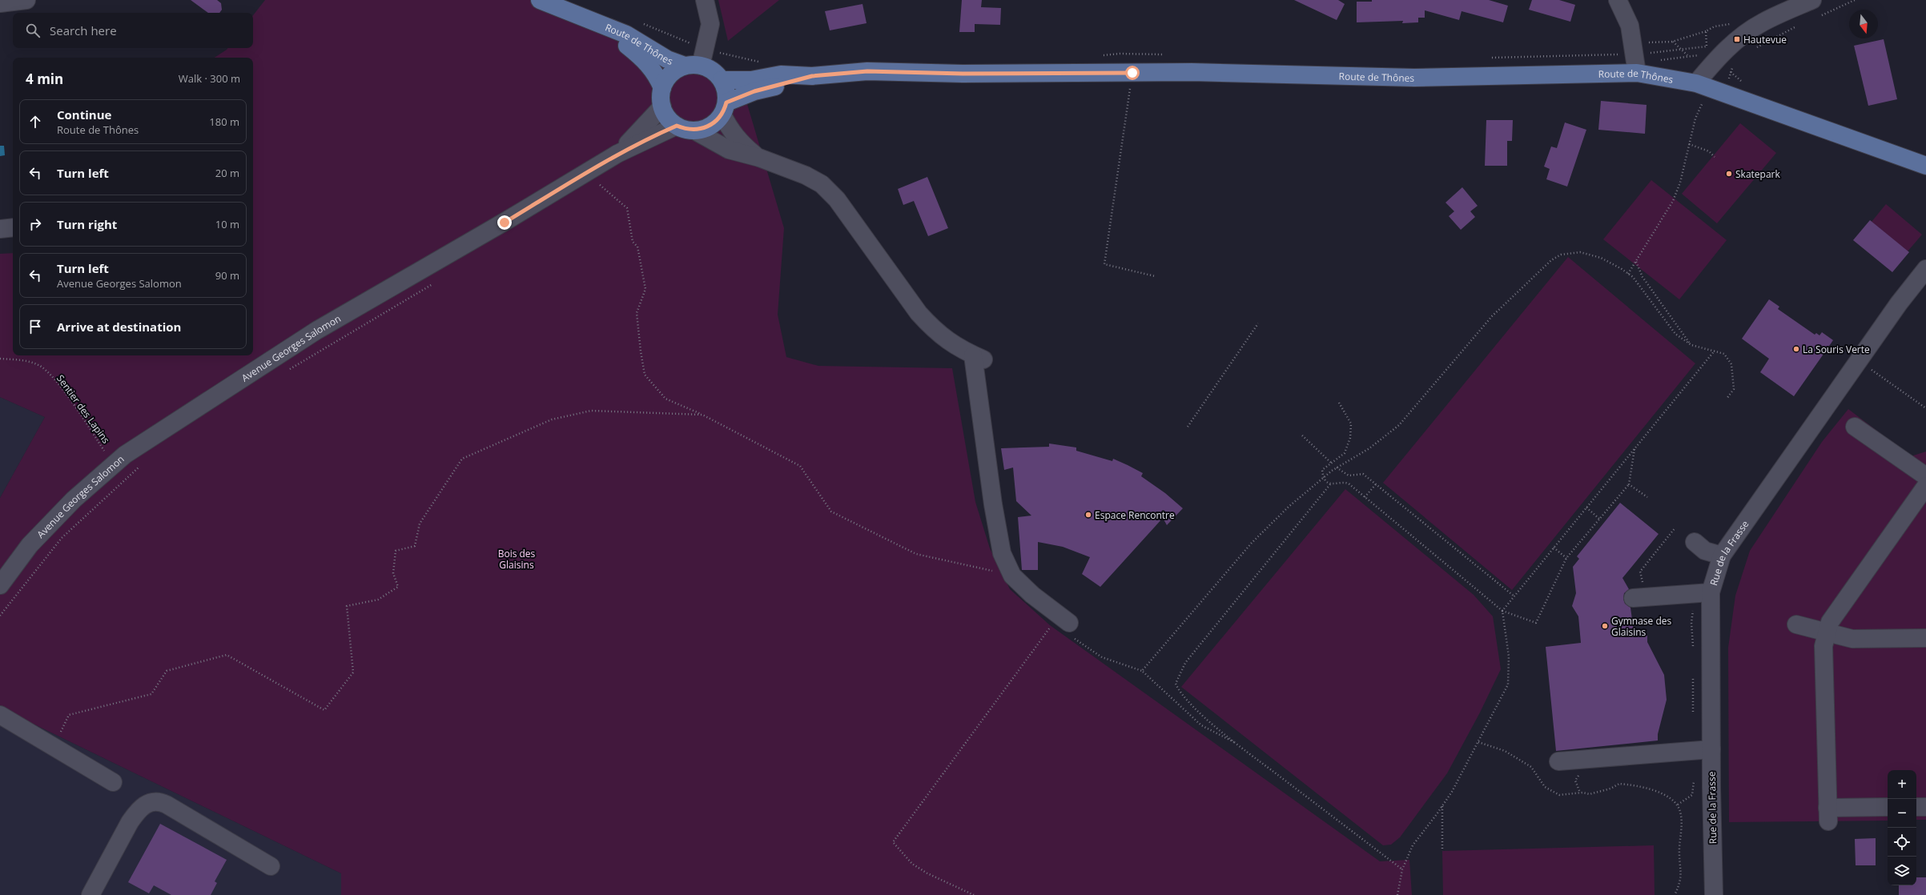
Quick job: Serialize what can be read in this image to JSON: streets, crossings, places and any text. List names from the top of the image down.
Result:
{
  "streets": {
    "main road": ["Route de Thônes"],
    "street": ["Avenue Georges Salomon", "Rue de la Frasse"],
    "path": ["Sentier des Lapins"]
  },
  "crossings": [
    ["Route de Thônes", "Avenue Georges Salomon"],
    ["Avenue Georges Salomon", "Sentier des Lapins"]
  ],
  "parks": ["Bois des Glaisins"],
  "places": {
    "transit": ["Hautevue"],
    "other": [
      "Skatepark",
      "La Souris Verte",
      "Espace Rencontre",
      "Gymnase des Glaisins"
    ]
  },
  "north": "bottom",
  "page": {
    "search": "Search here",
    "heading": ["4 min", "Walk · 300 m"],
    "list": [
      ["Continue", "Route de Thônes", "180 m"],
      ["Turn left", "20 m"],
      ["Turn right", "10 m"],
      ["Turn left", "Avenue Georges Salomon", "90 m"],
      "Arrive at destination"
    ],
    "map_buttons": ["+", "−"]
  }
}
